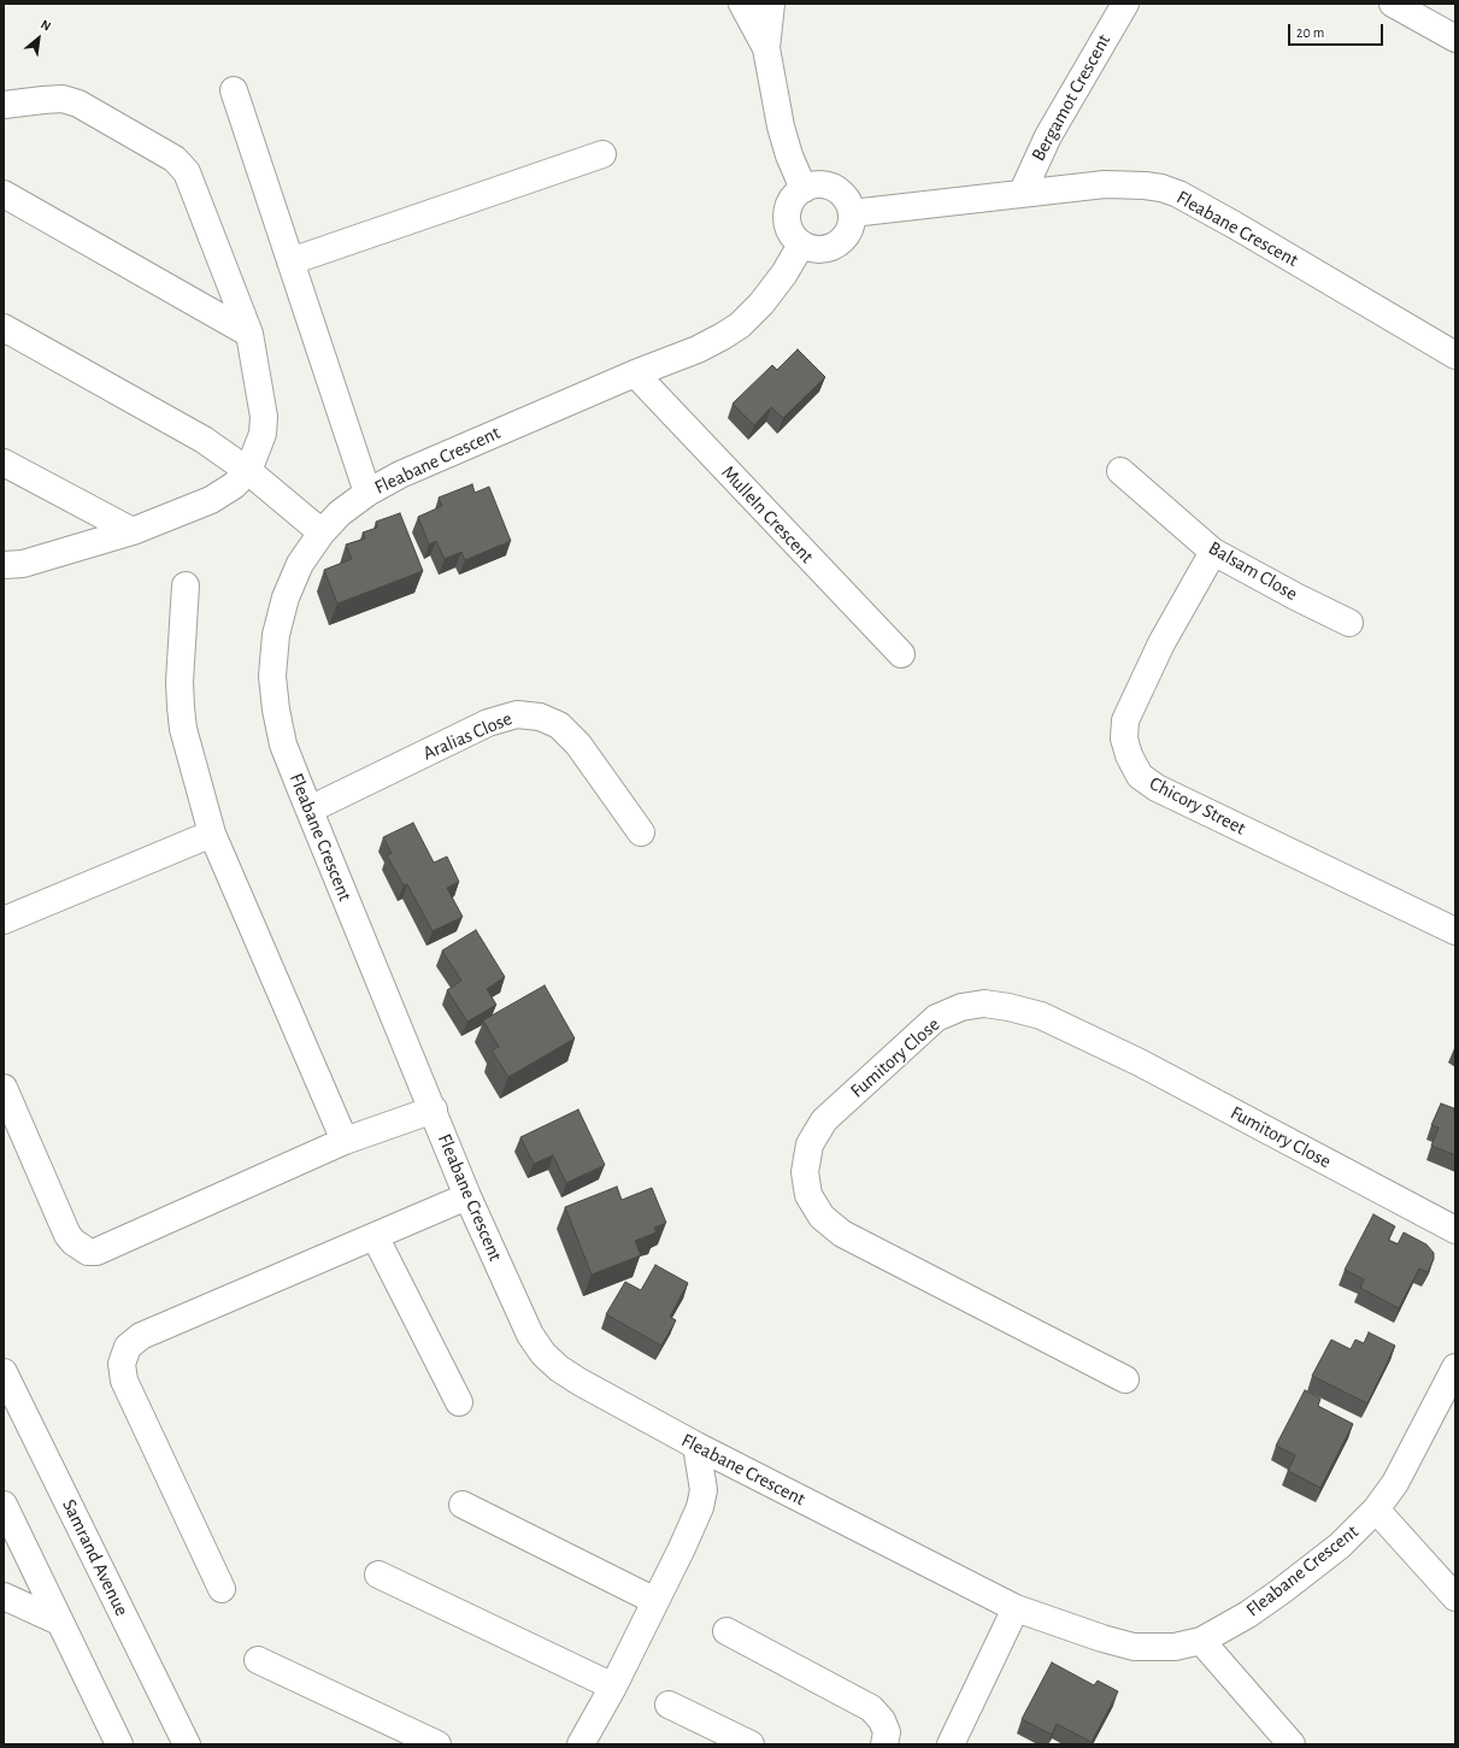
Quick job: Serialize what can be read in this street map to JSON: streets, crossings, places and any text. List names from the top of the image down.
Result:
{
  "streets": {
    "street": [
      "Bergamot Crescent",
      "Fleabane Crescent",
      "MulleIn Crescent",
      "Balsam Close",
      "Aralias Close",
      "Chicory Street",
      "Fumitory Close",
      "Samrand Avenue"
    ]
  },
  "crossings": [
    ["Bergamot Crescent", "Fleabane Crescent"],
    ["Fleabane Crescent", "MulleIn Crescent"],
    ["Fleabane Crescent", "Aralias Close"],
    ["Balsam Close", "Chicory Street"]
  ],
  "scale_bar": "20 m",
  "north": "top right"
}
